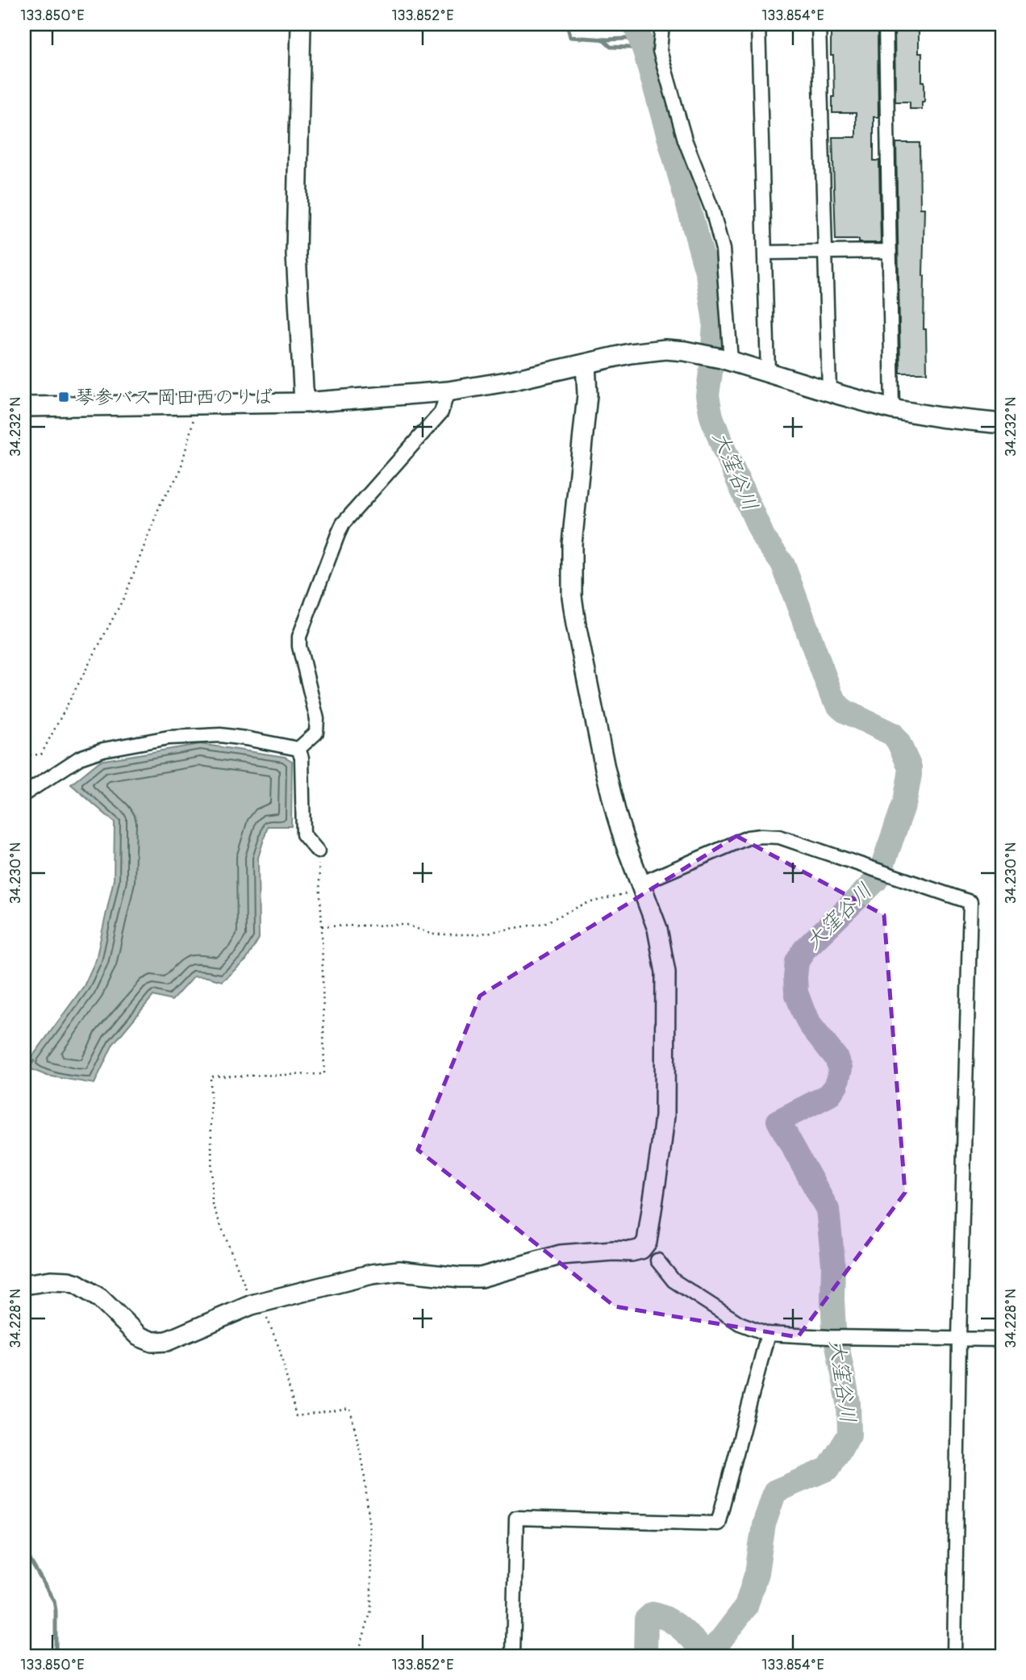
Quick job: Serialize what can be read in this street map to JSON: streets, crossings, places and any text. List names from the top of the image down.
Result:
{
  "water": ["大窪谷川"],
  "places": {
    "transit": ["琴参バス 岡田西のりば"]
  },
  "coordinates": [
    "133.850°E",
    "133.852°E",
    "133.854°E",
    "34.232°N",
    "34.230°N",
    "34.228°N"
  ]
}
